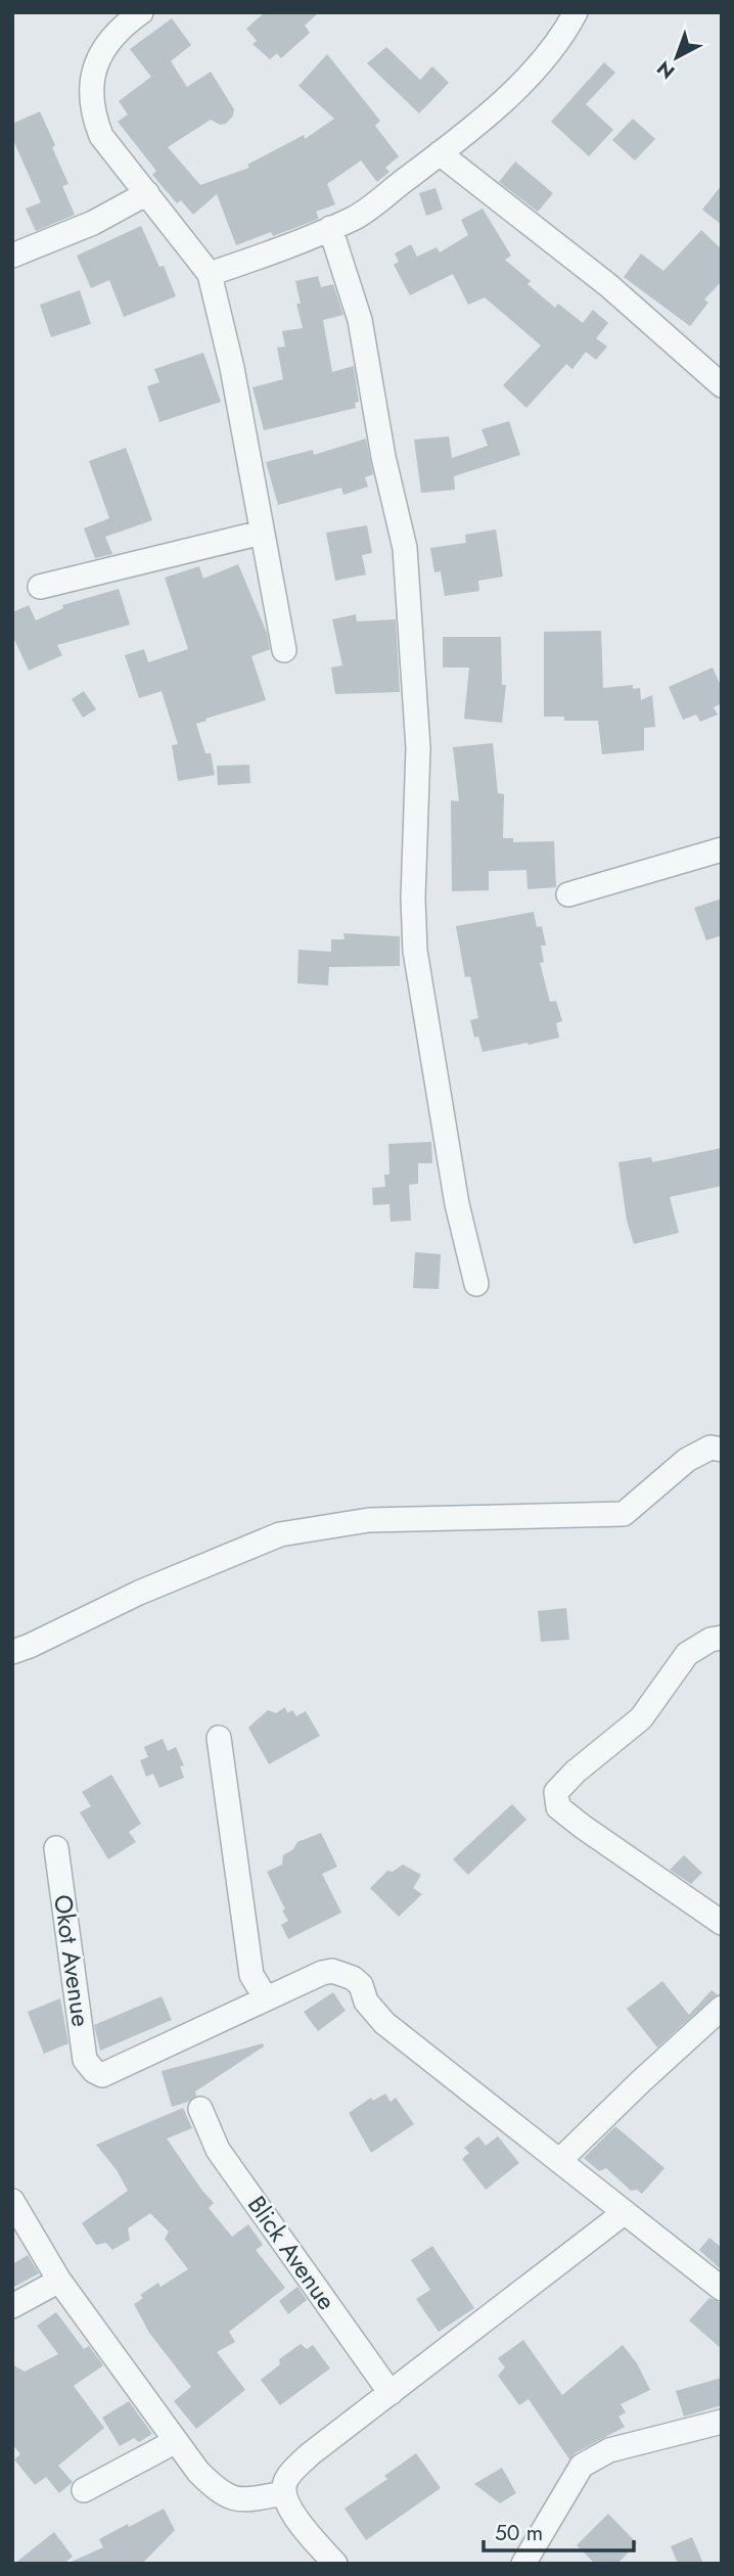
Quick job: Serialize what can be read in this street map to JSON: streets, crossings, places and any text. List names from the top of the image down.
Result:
{
  "streets": {
    "street": ["Okot Avenue", "Blick Avenue"]
  },
  "scale_bar": "50 m",
  "north": "bottom left"
}
